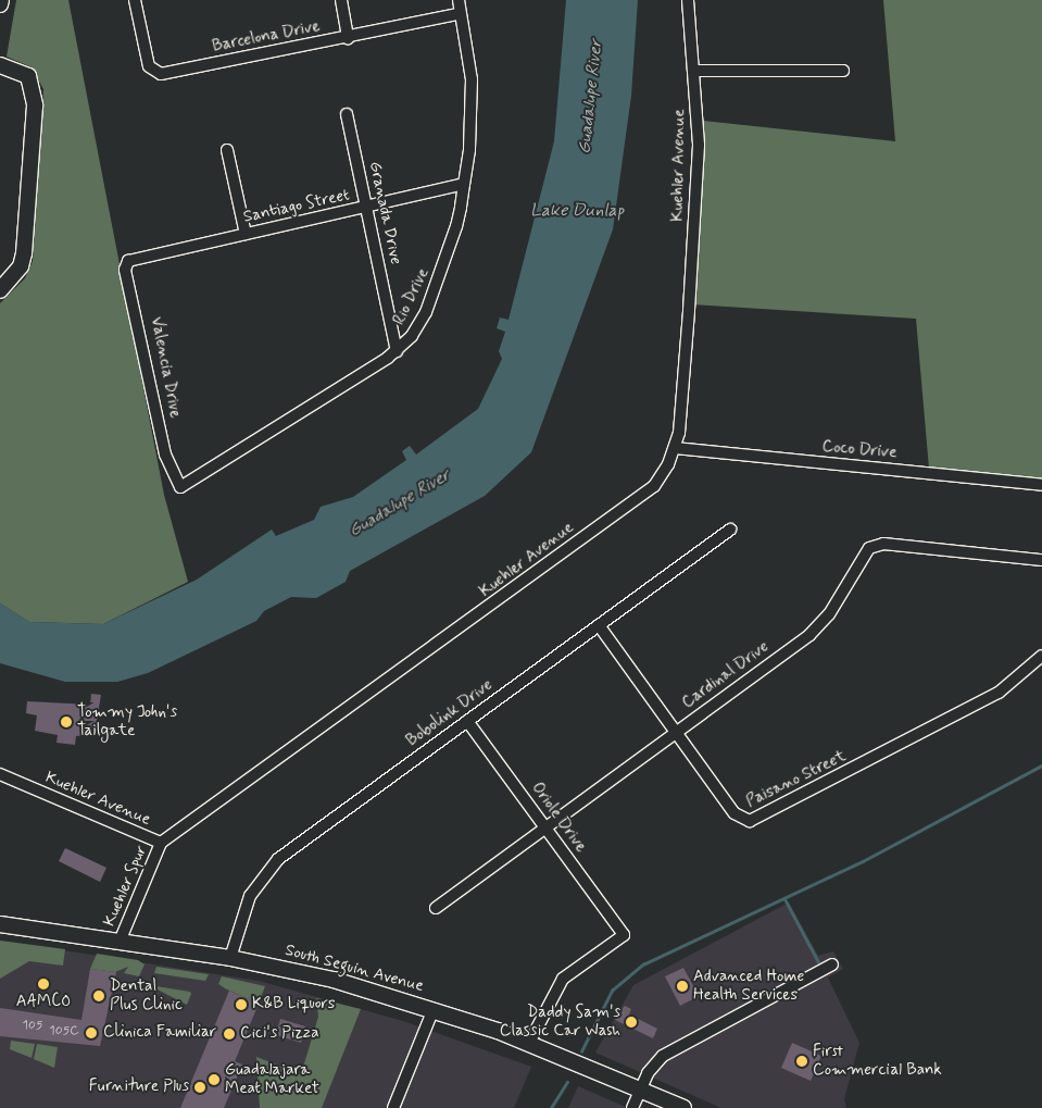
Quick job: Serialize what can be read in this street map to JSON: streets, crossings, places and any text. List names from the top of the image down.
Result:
{
  "streets": {
    "main road": ["South Seguin Avenue"],
    "street": [
      "Barcelona Drive",
      "Kuehler Avenue",
      "Santiago Street",
      "Granada Drive",
      "Rio Drive",
      "Valencia Drive",
      "Coco Drive",
      "Cardinal Drive",
      "Bobolink Drive",
      "Paisano Street",
      "Oriole Drive",
      "Kuehler Spur"
    ]
  },
  "crossings": [
    ["Barcelona Drive", "Rio Drive"],
    ["Kuehler Avenue", "Coco Drive"],
    ["Kuehler Avenue", "Kuehler Spur"],
    ["Santiago Street", "Granada Drive"],
    ["Santiago Street", "Rio Drive"],
    ["Santiago Street", "Valencia Drive"],
    ["Granada Drive", "Rio Drive"],
    ["Rio Drive", "Valencia Drive"],
    ["Cardinal Drive", "Paisano Street"],
    ["Cardinal Drive", "Oriole Drive"],
    ["Bobolink Drive", "Paisano Street"],
    ["Bobolink Drive", "Oriole Drive"],
    ["Bobolink Drive", "South Seguin Avenue"],
    ["Oriole Drive", "South Seguin Avenue"],
    ["Kuehler Spur", "South Seguin Avenue"]
  ],
  "water": ["Guadalupe River", "Lake Dunlap"],
  "places": [
    "Tommy John's Tailgate",
    "AAMCO",
    "Advanced Home Health Services",
    "Dental Plus Clinic",
    "K&B Liquors",
    "Daddy Sam's Classic Car Wash",
    "Clinica Familiar",
    "Cici's Pizza",
    "First Commercial Bank",
    "Guadalajara Meat Market",
    "Furniture Plus"
  ],
  "house_numbers": ["105", "105C"]
}
